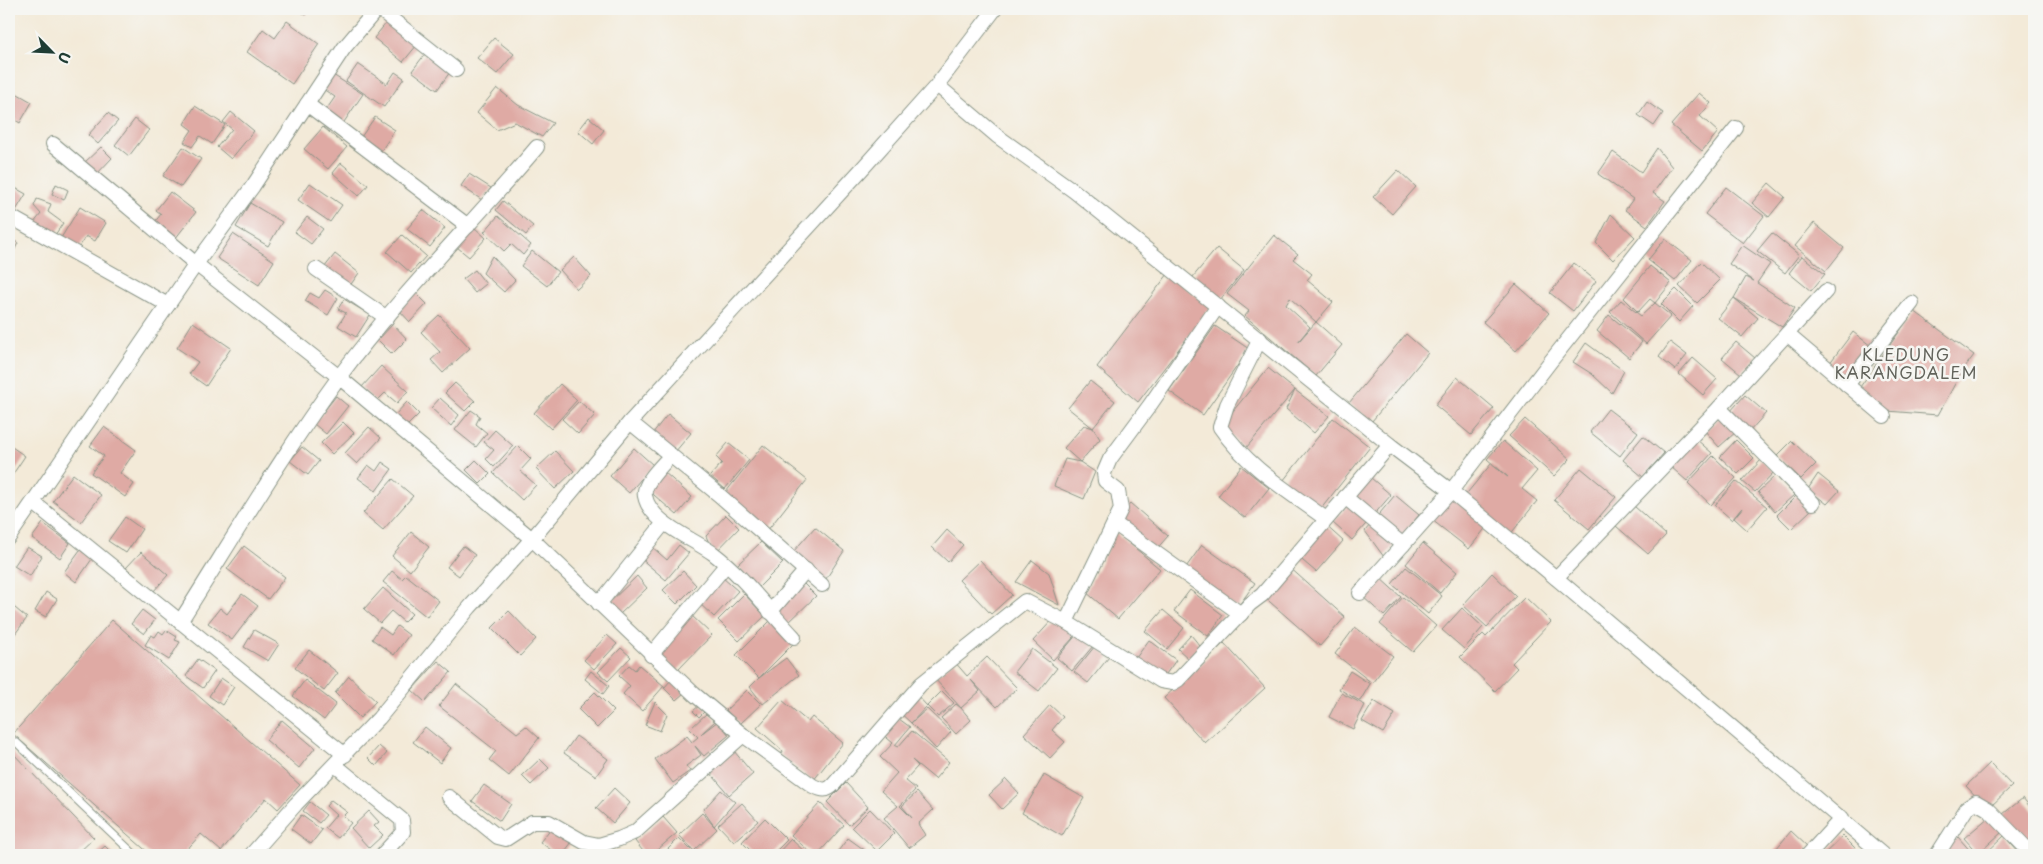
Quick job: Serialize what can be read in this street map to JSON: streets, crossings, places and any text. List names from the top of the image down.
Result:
{
  "districts": ["KLEDUNG KARANGDALEM"],
  "north": "bottom right"
}
